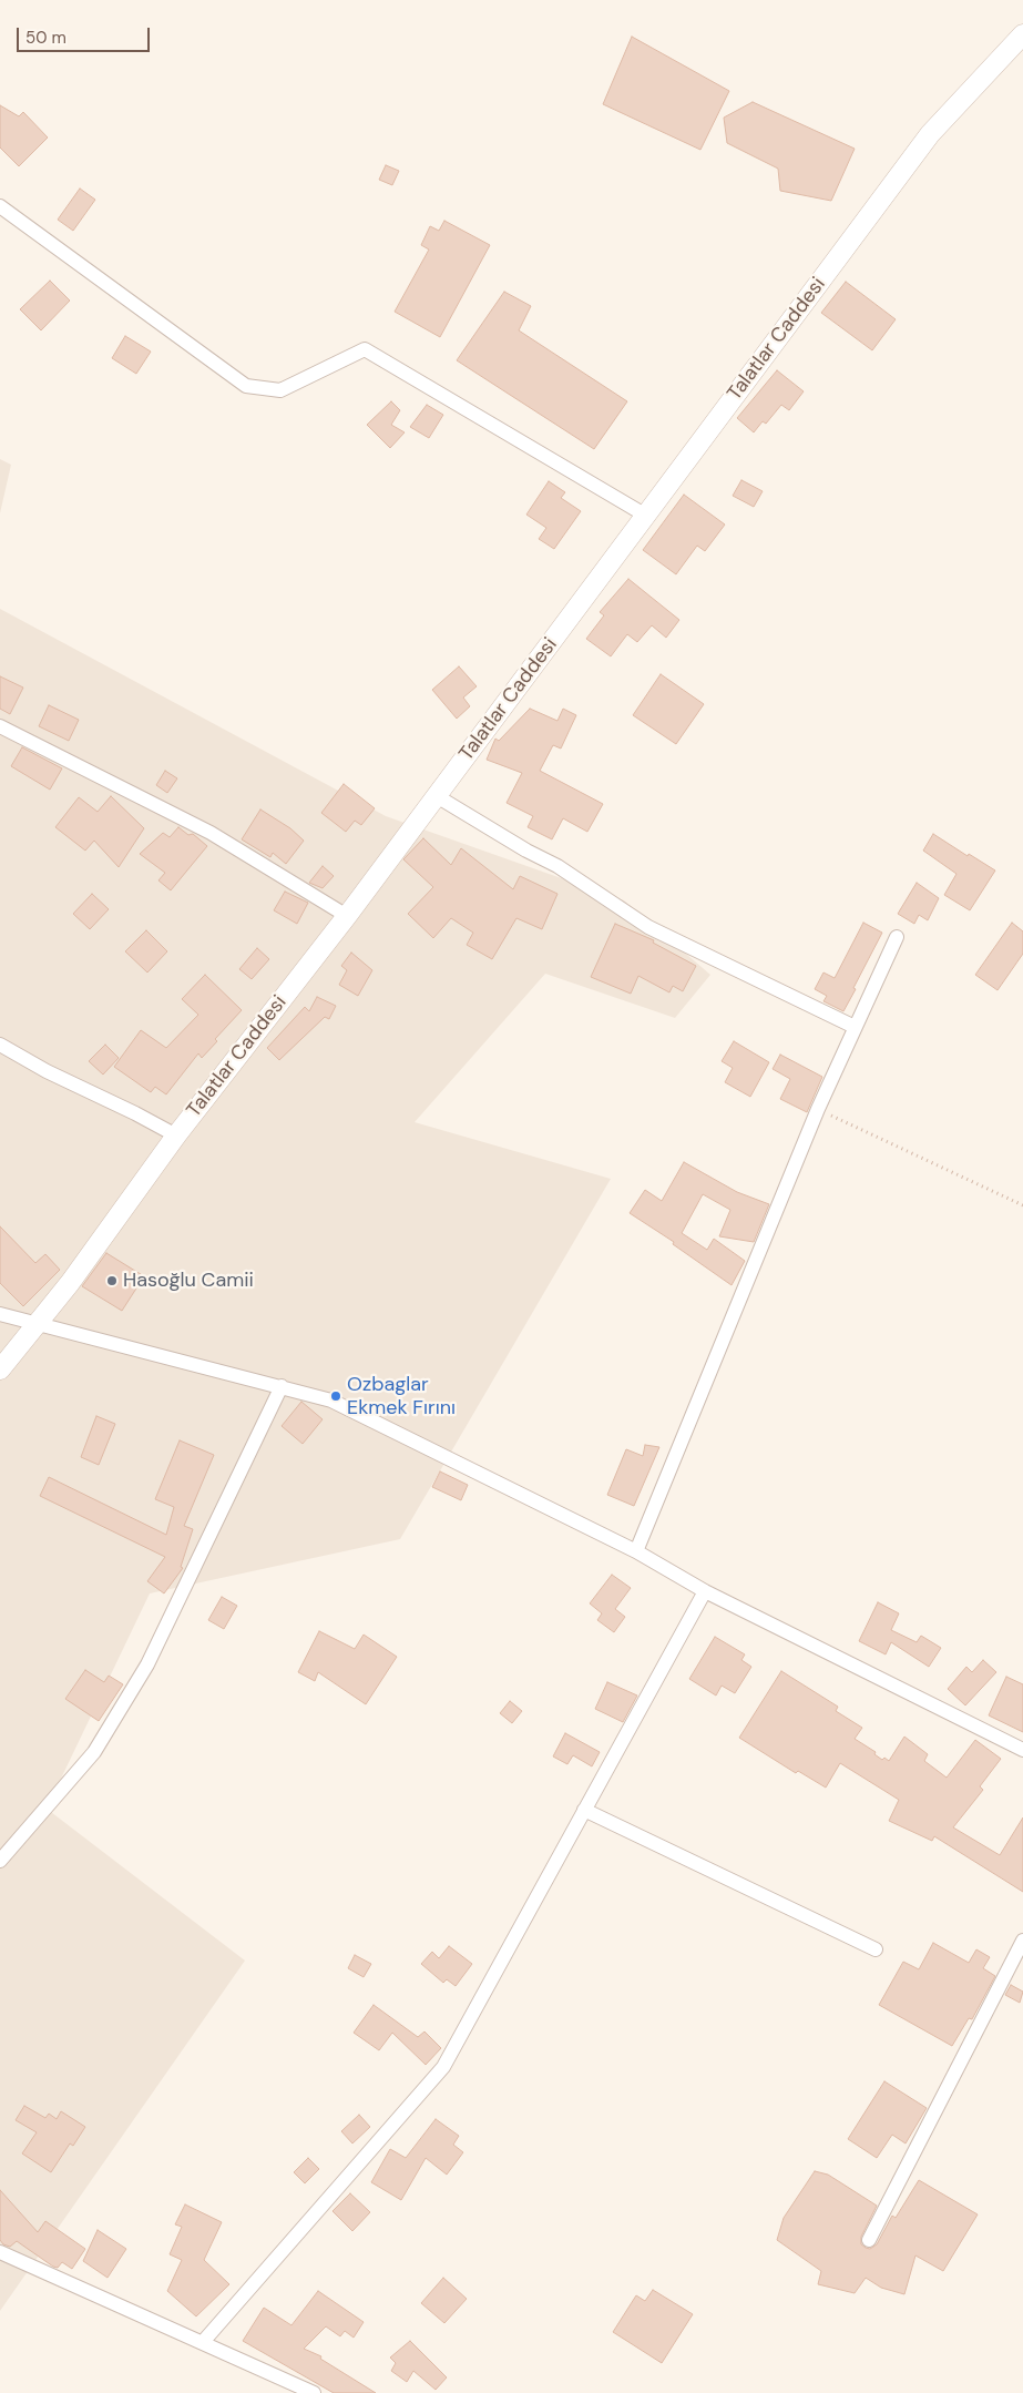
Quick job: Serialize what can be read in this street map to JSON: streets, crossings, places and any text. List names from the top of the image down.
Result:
{
  "streets": {
    "street": ["Talatlar Caddesi"]
  },
  "places": ["Hasoğlu Camii", "Ozbaglar Ekmek Fırını"],
  "scale_bar": "50 m"
}
